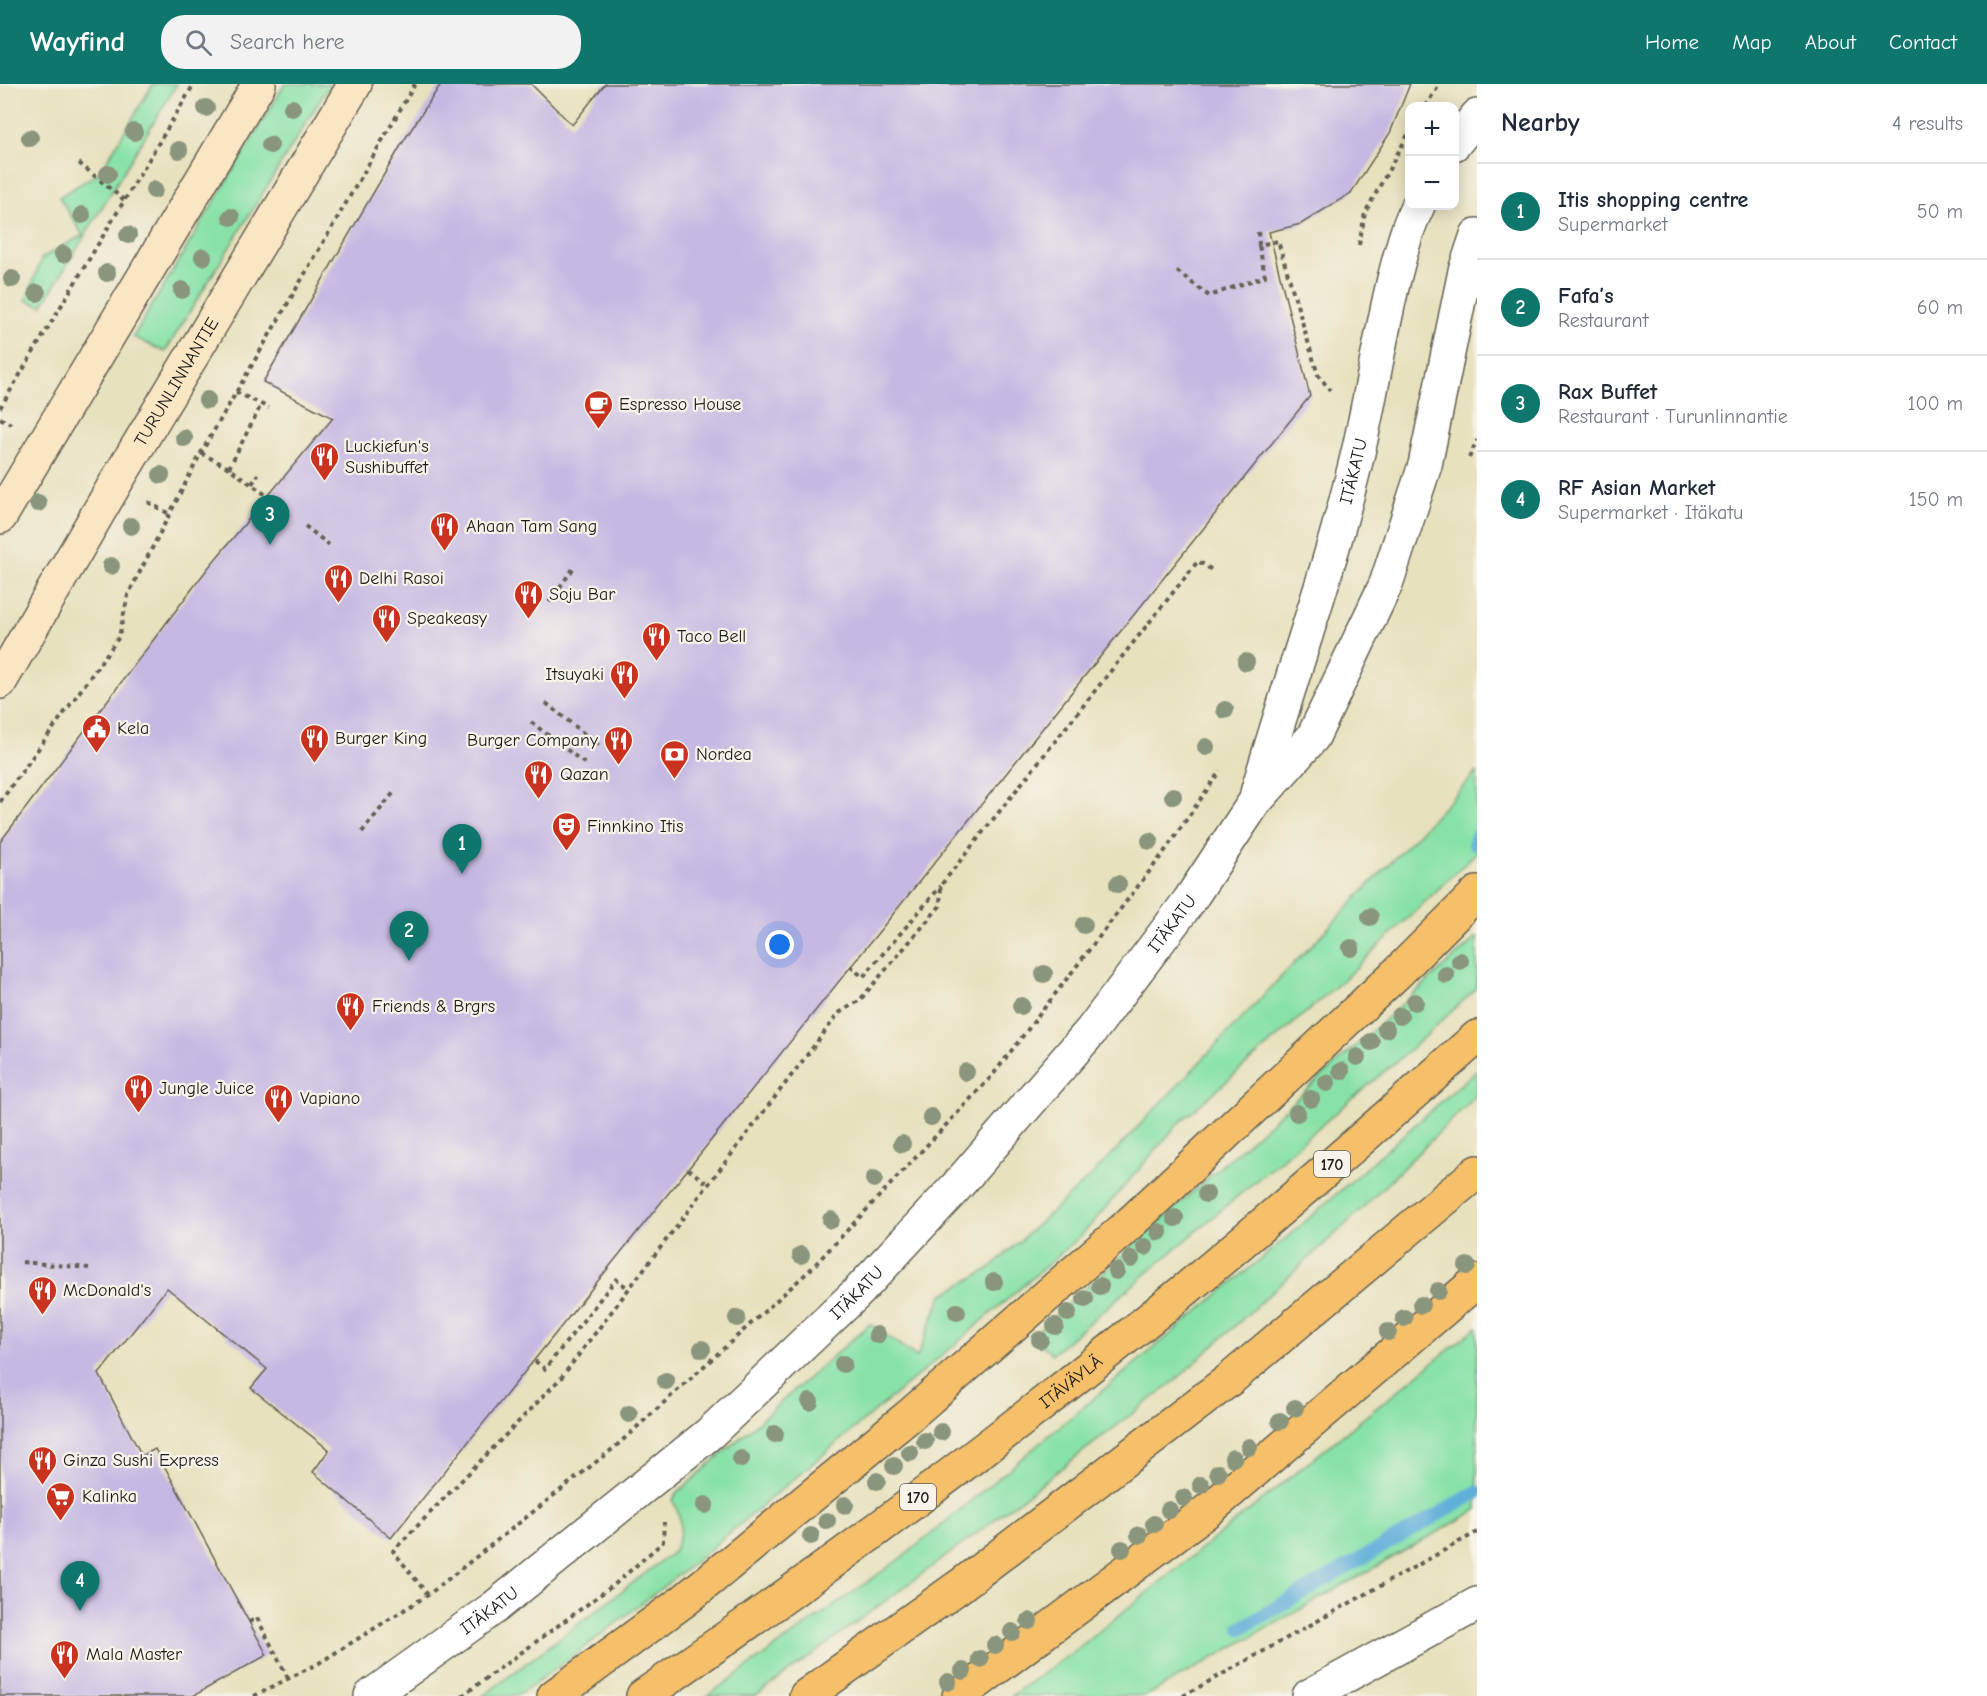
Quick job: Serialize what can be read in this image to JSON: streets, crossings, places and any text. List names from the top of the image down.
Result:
{
  "streets": {
    "highway": ["170", "ITÄVÄYLÄ"],
    "main road": ["TURUNLINNANTIE"],
    "street": ["ITÄKATU"]
  },
  "places": {
    "cafe": ["Espresso House"],
    "restaurant": [
      "Luckiefun's Sushibuffet",
      "Ahaan Tam Sang",
      "Delhi Rasoi",
      "Soju Bar",
      "Speakeasy",
      "Taco Bell",
      "Itsuyaki",
      "Burger King",
      "Burger Company",
      "Qazan",
      "Friends & Brgrs",
      "Jungle Juice",
      "Vapiano",
      "McDonald's",
      "Ginza Sushi Express",
      "Mala Master"
    ],
    "public building": ["Kela"],
    "bank": ["Nordea"],
    "theatre": ["Finnkino Itis"],
    "supermarket": ["Kalinka"]
  },
  "page": {
    "header": "Wayfind",
    "search": "Search here",
    "nav": [
      "Home",
      "Map",
      "About",
      "Contact"
    ],
    "heading": ["Nearby", "4 results"],
    "map_buttons": ["+", "−"],
    "list": [
      {
        "mark": "1",
        "name": "Itis shopping centre",
        "note": "Supermarket",
        "value": "50 m"
      },
      {
        "mark": "2",
        "name": "Fafa’s",
        "note": "Restaurant",
        "value": "60 m"
      },
      {
        "mark": "3",
        "name": "Rax Buffet",
        "note": "Restaurant · Turunlinnantie",
        "value": "100 m"
      },
      {
        "mark": "4",
        "name": "RF Asian Market",
        "note": "Supermarket · Itäkatu",
        "value": "150 m"
      }
    ],
    "pins": [
      "3",
      "1",
      "2",
      "4"
    ]
  }
}
